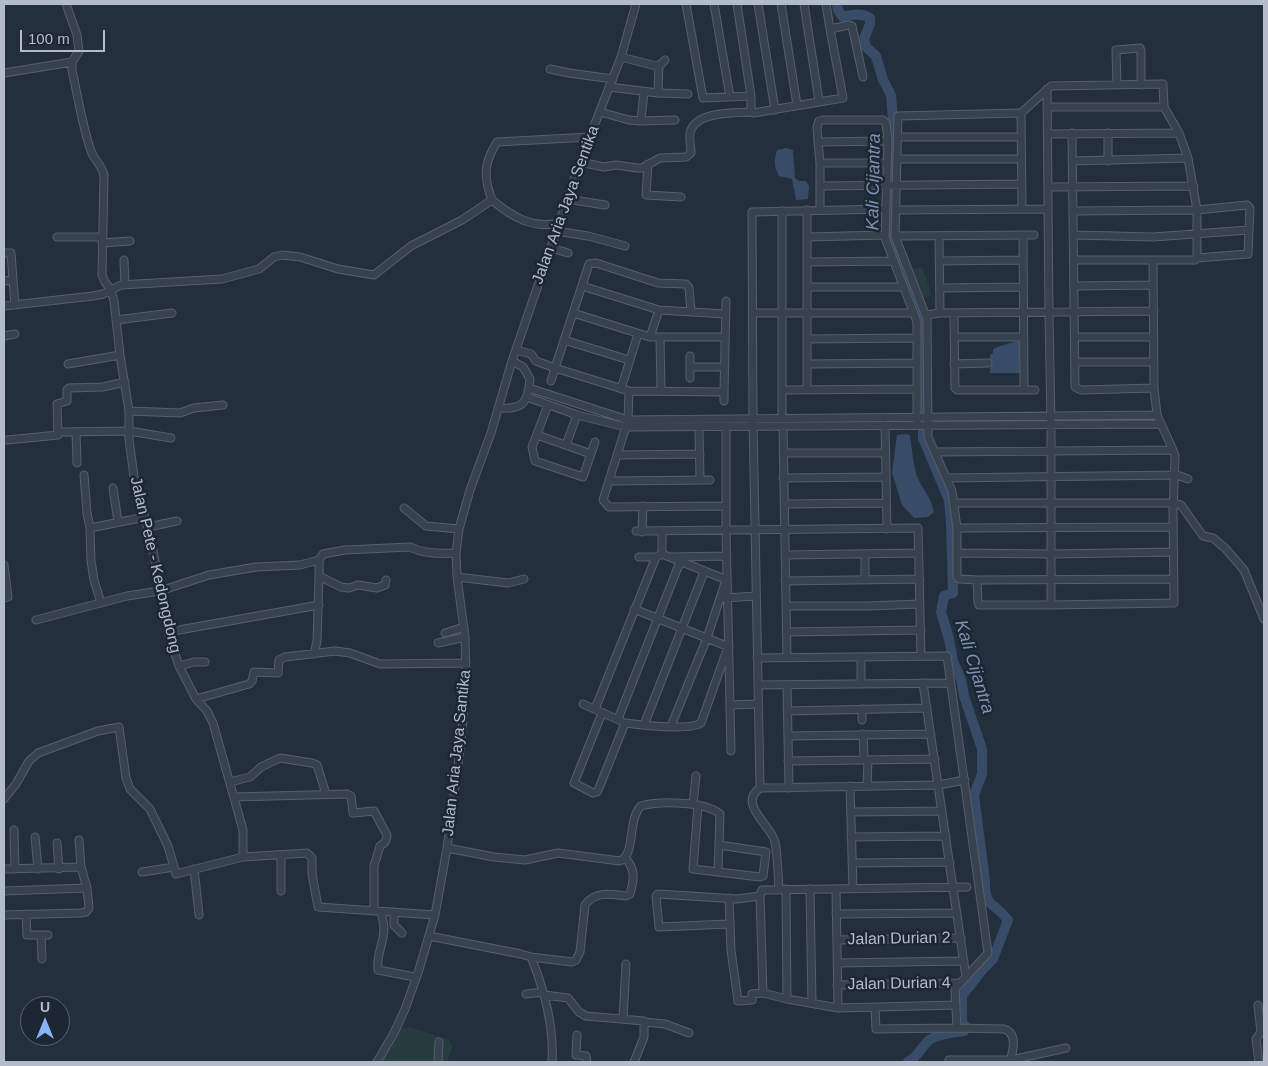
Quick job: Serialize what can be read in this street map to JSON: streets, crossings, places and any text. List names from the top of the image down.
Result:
{
  "streets": {
    "street": [
      "Jalan Aria Jaya Sentika",
      "Jalan Pete - Kedongdong",
      "Jalan Aria Jaya Santika",
      "Jalan Durian 2",
      "Jalan Durian 4"
    ]
  },
  "crossings": [
    ["Jalan Aria Jaya Sentika", "Jalan Aria Jaya Santika"]
  ],
  "water": ["Kali Cijantra"],
  "scale_bar": "100 m",
  "north": "top"
}
